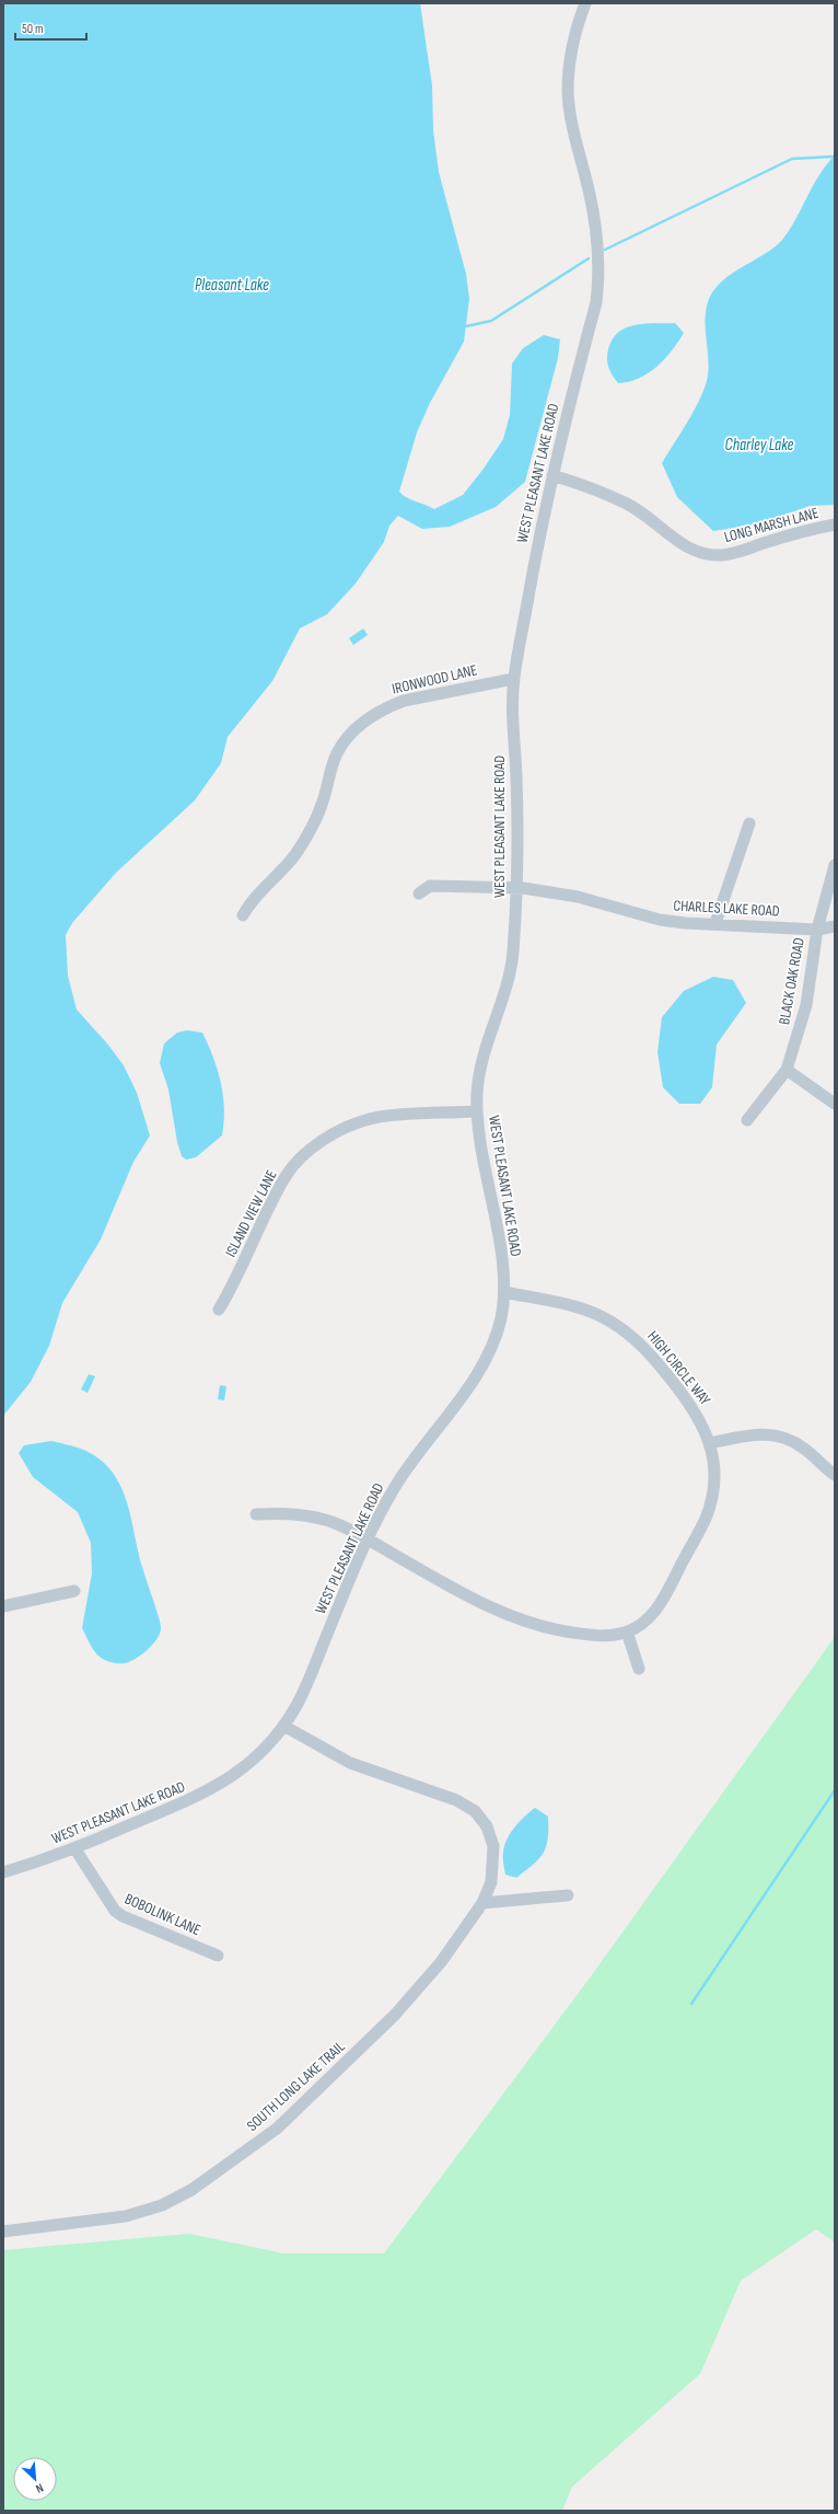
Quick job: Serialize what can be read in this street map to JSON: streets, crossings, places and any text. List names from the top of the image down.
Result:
{
  "streets": {
    "street": [
      "WEST PLEASANT LAKE ROAD",
      "LONG MARSH LANE",
      "IRONWOOD LANE",
      "CHARLES LAKE ROAD",
      "BLACK OAK ROAD",
      "ISLAND VIEW LANE",
      "HIGH CIRCLE WAY",
      "BOBOLINK LANE",
      "SOUTH LONG LAKE TRAIL"
    ]
  },
  "crossings": [
    ["WEST PLEASANT LAKE ROAD", "LONG MARSH LANE"],
    ["WEST PLEASANT LAKE ROAD", "IRONWOOD LANE"],
    ["WEST PLEASANT LAKE ROAD", "CHARLES LAKE ROAD"],
    ["WEST PLEASANT LAKE ROAD", "ISLAND VIEW LANE"],
    ["WEST PLEASANT LAKE ROAD", "HIGH CIRCLE WAY"],
    ["WEST PLEASANT LAKE ROAD", "BOBOLINK LANE"],
    ["WEST PLEASANT LAKE ROAD", "SOUTH LONG LAKE TRAIL"],
    ["CHARLES LAKE ROAD", "BLACK OAK ROAD"]
  ],
  "water": ["Pleasant Lake", "Charley Lake"],
  "scale_bar": "50 m",
  "north": "bottom right"
}
